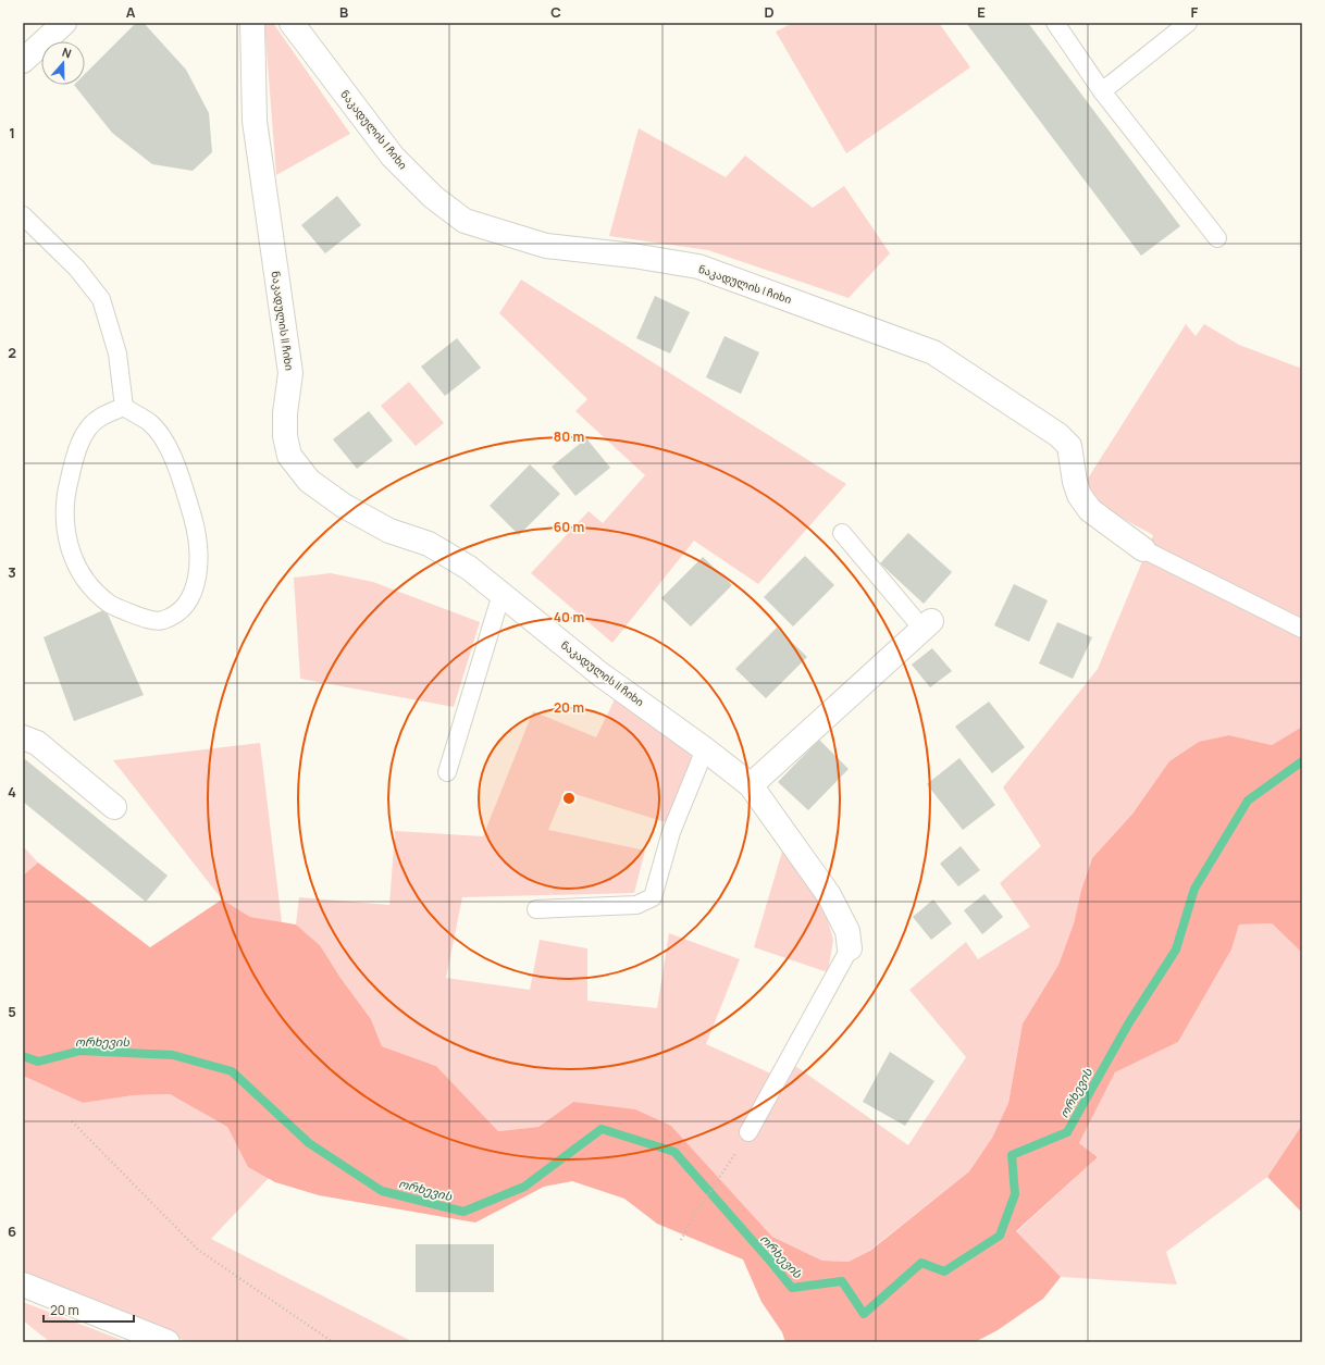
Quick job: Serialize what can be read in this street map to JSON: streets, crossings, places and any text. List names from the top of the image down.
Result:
{
  "streets": {
    "street": ["ნაკადულის I ჩიხი", "ნაკადულის II ჩიხი"]
  },
  "water": ["ორხევის"],
  "scale_bar": "20 m",
  "north": "top",
  "grid": {
    "columns": [
      "A",
      "B",
      "C",
      "D",
      "E",
      "F"
    ],
    "rows": [
      "1",
      "2",
      "3",
      "4",
      "5",
      "6"
    ]
  },
  "rings": [
    "80 m",
    "60 m",
    "40 m",
    "20 m"
  ]
}
